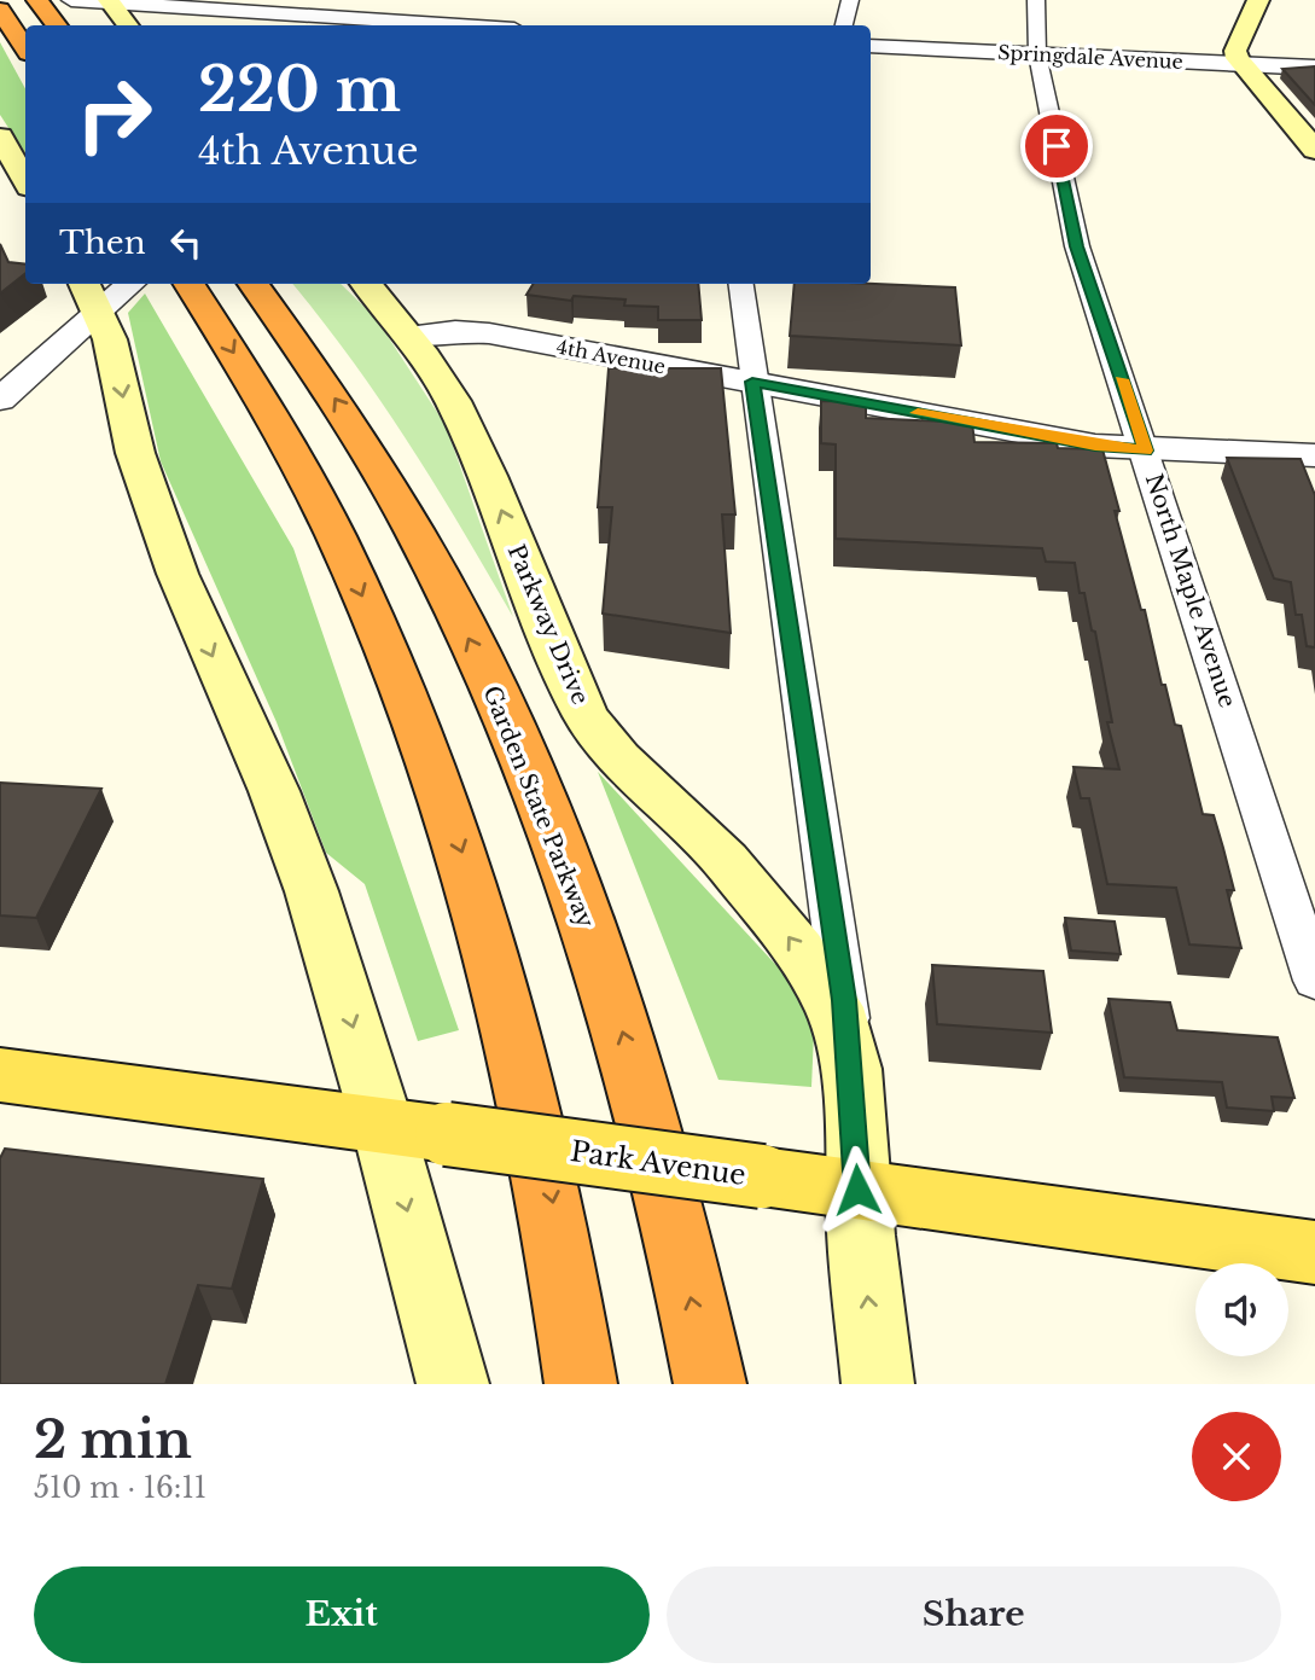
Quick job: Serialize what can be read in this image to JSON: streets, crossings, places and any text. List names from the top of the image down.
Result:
{
  "streets": {
    "highway": ["Garden State Parkway"],
    "main road": ["Parkway Drive", "Park Avenue"],
    "street": ["Springdale Avenue", "4th Avenue", "North Maple Avenue"]
  },
  "crossings": [
    ["Springdale Avenue", "North Maple Avenue"],
    ["4th Avenue", "North Maple Avenue"],
    ["4th Avenue", "Parkway Drive"],
    ["Parkway Drive", "Park Avenue"]
  ],
  "page": {
    "turn": ["220 m", "4th Avenue"],
    "then": "Then",
    "heading": ["2 min", "510 m · 16:11"],
    "buttons": ["Exit", "Share"]
  }
}
